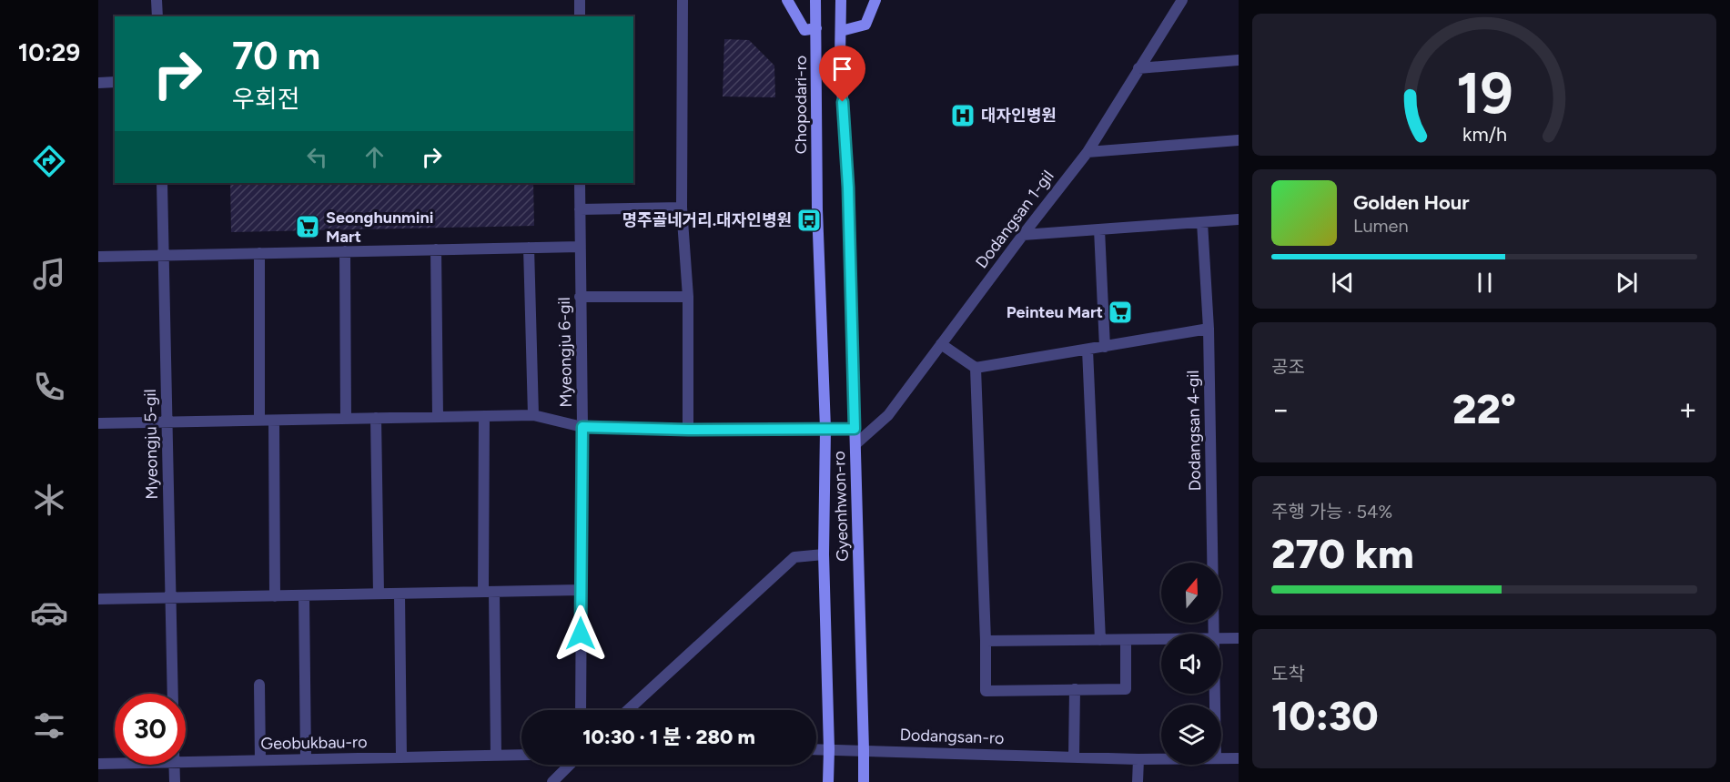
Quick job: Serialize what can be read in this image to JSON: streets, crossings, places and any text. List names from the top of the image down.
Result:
{
  "streets": {
    "street": [
      "Chopodari-ro",
      "Dodangsan 1-gil",
      "Myeongju 6-gil",
      "Dodangsan 4-gil",
      "Myeongju 5-gil",
      "Gyeonhwon-ro",
      "Dodangsan-ro",
      "Geobukbau-ro"
    ]
  },
  "crossings": [
    ["Chopodari-ro", "Gyeonhwon-ro"],
    ["Dodangsan 1-gil", "Gyeonhwon-ro"],
    ["Gyeonhwon-ro", "Dodangsan-ro"]
  ],
  "places": {
    "hospital": ["대자인병원"],
    "bus stop": ["명주골네거리.대자인병원"],
    "supermarket": ["Seonghunmini Mart", "Peinteu Mart"]
  },
  "north": "top",
  "page": {
    "tabs": "10:29",
    "turn": ["70 m", "우회전"],
    "song": ["Golden Hour", "Lumen"],
    "tile": [
      "공조",
      ["주행 가능 · 54%", "270 km"],
      ["도착", "10:30"]
    ],
    "heat": ["−", "22°", "+"],
    "limit": "30",
    "trip": "10:30 · 1 분 · 280 m",
    "gauge": ["19", "km/h"]
  }
}
